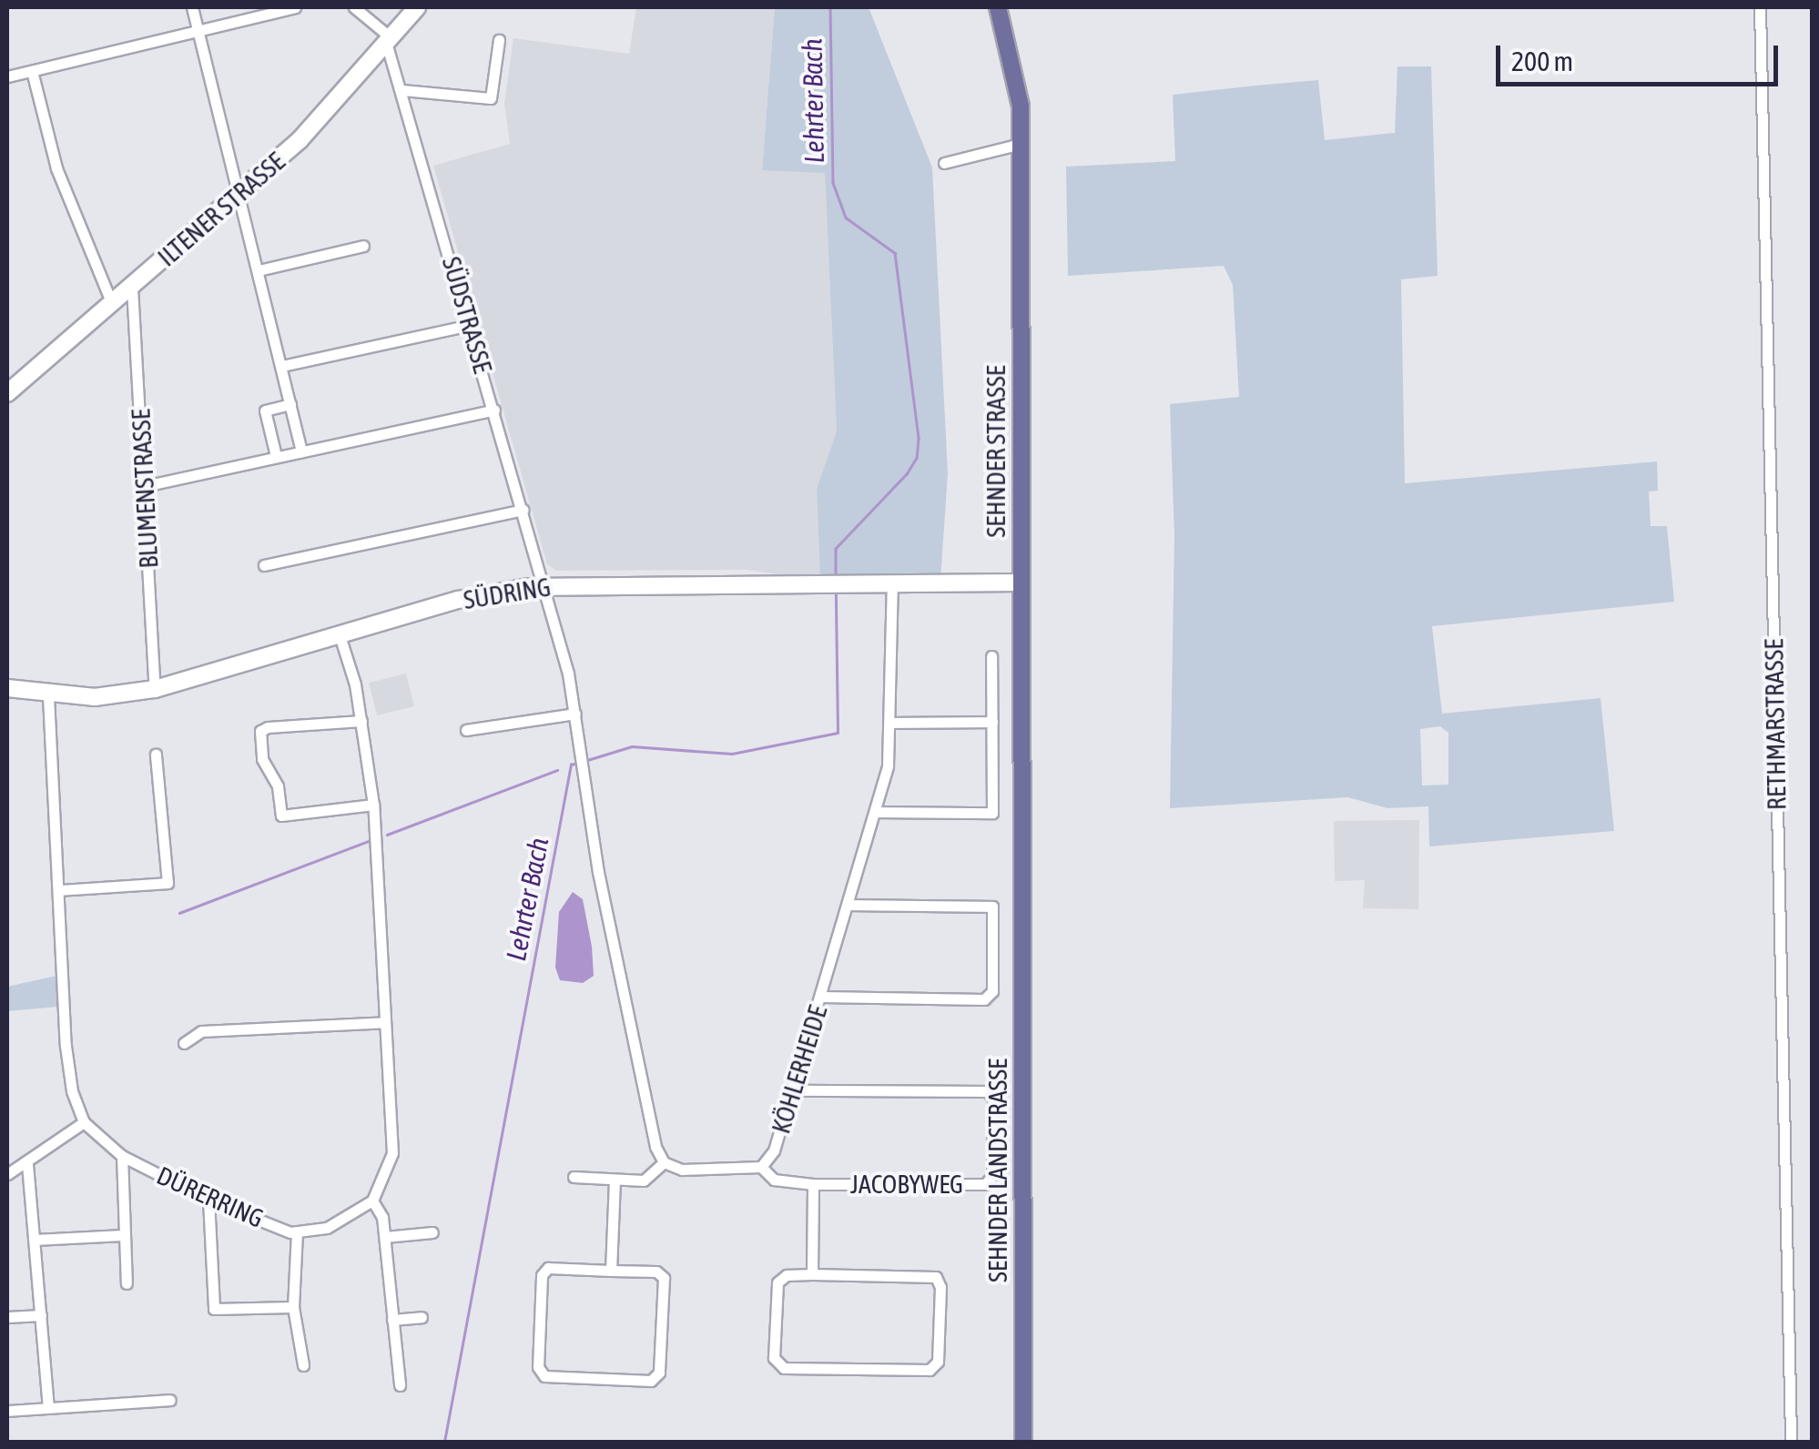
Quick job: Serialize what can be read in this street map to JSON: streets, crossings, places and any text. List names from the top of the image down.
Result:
{
  "streets": {
    "main road": ["SEHNDER STRASSE", "SEHNDER LANDSTRASSE"],
    "street": [
      "ILTENER STRASSE",
      "SÜDSTRASSE",
      "BLUMENSTRASSE",
      "SÜDRING",
      "RETHMARSTRASSE",
      "KÖHLERHEIDE",
      "JACOBYWEG",
      "DÜRERRING"
    ]
  },
  "crossings": [
    ["ILTENER STRASSE", "SÜDSTRASSE"],
    ["ILTENER STRASSE", "BLUMENSTRASSE"],
    ["SÜDSTRASSE", "SÜDRING"],
    ["SEHNDER STRASSE", "SÜDRING"],
    ["SEHNDER STRASSE", "SEHNDER LANDSTRASSE"],
    ["BLUMENSTRASSE", "SÜDRING"],
    ["SÜDRING", "KÖHLERHEIDE"],
    ["KÖHLERHEIDE", "JACOBYWEG"]
  ],
  "water": ["Lehrter Bach"],
  "scale_bar": "200 m"
}
